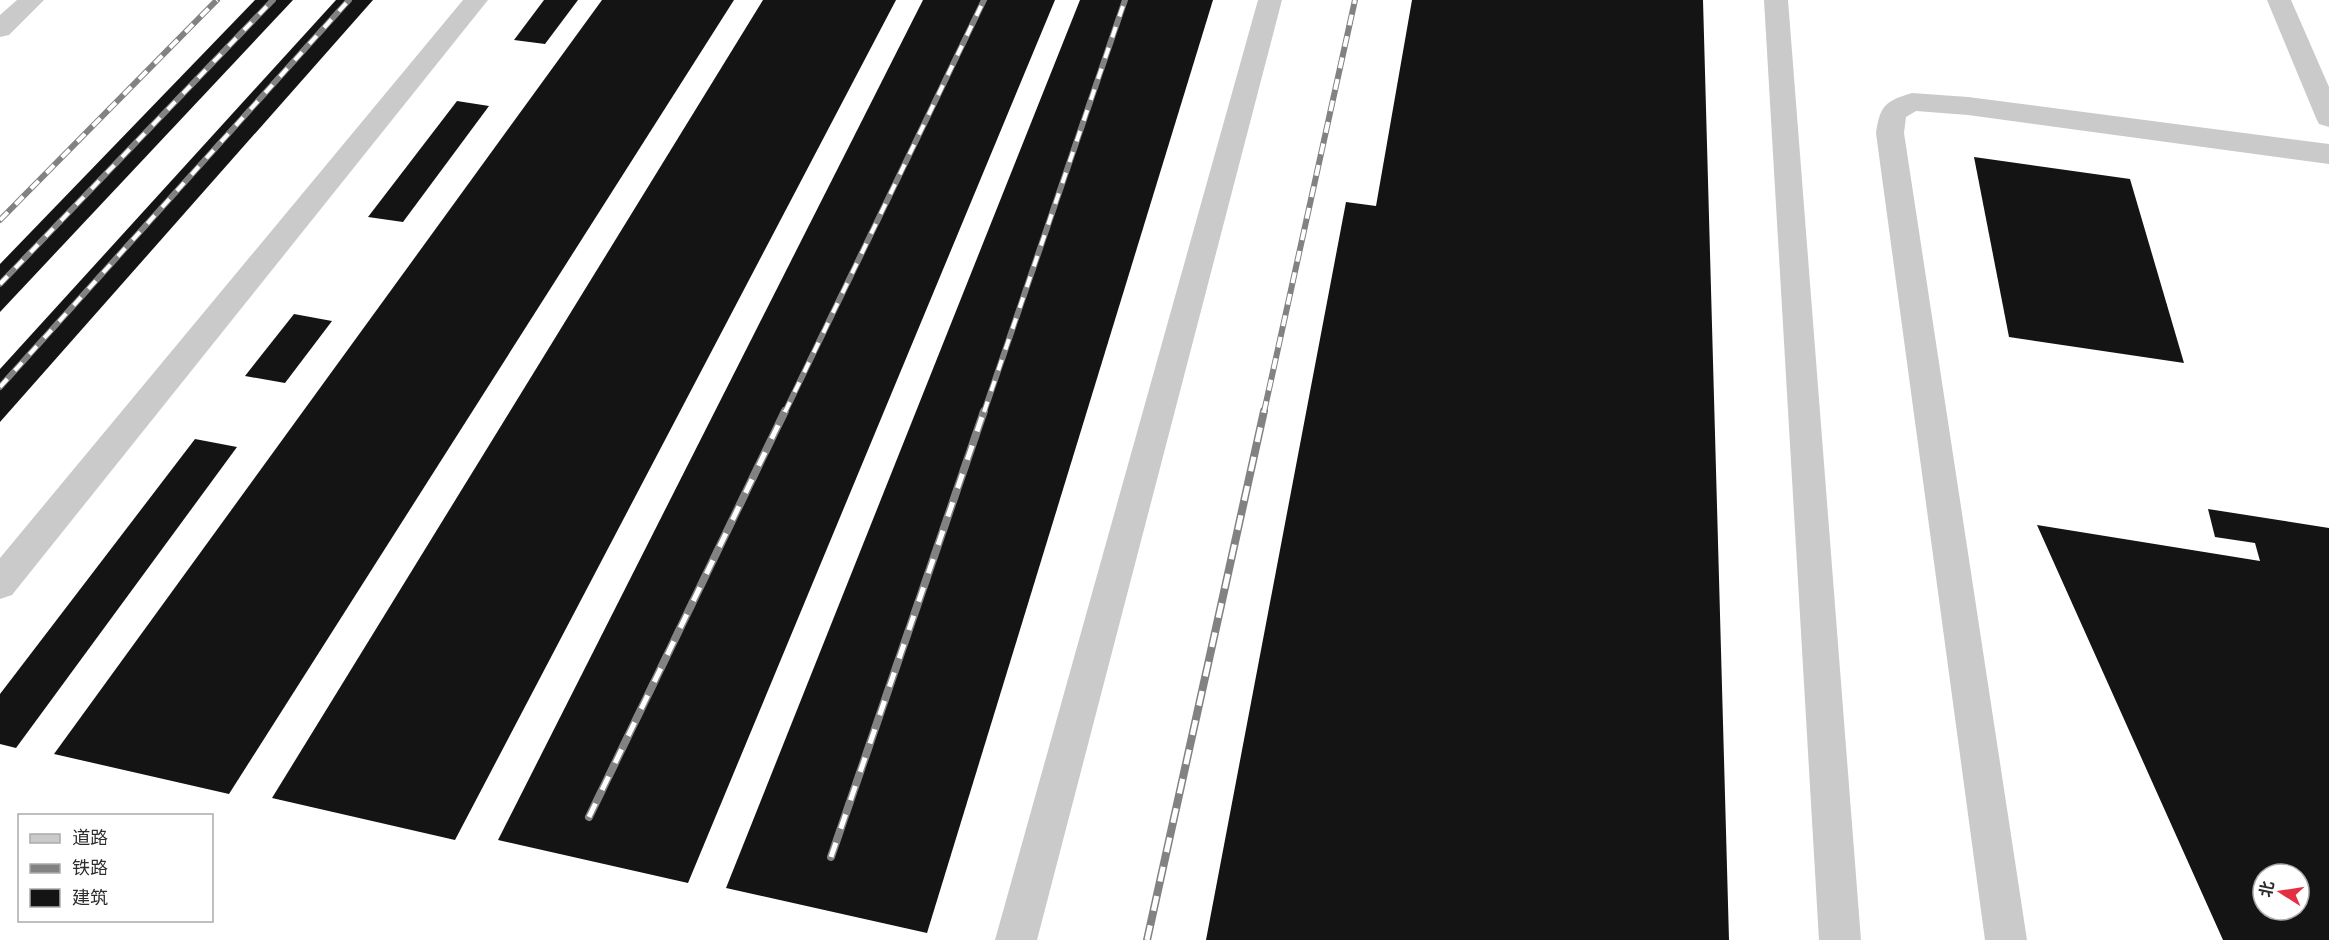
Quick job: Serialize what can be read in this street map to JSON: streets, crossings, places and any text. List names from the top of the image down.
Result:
{
  "legend": ["道路", "铁路", "建筑"],
  "north": "left"
}
